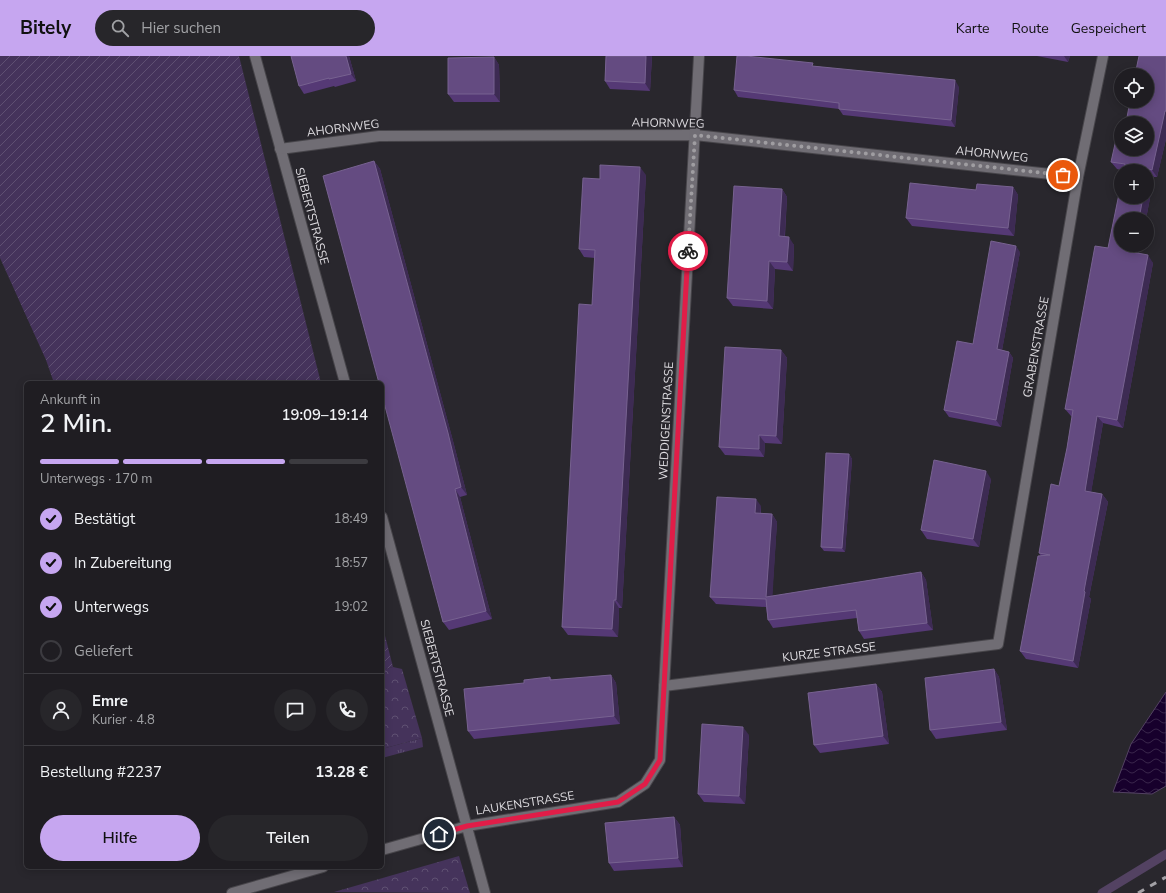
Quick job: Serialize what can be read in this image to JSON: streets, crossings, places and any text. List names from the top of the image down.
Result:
{
  "streets": {
    "street": [
      "AHORNWEG",
      "SIEBERTSTRASSE",
      "GRABENSTRASSE",
      "WEDDIGENSTRASSE",
      "KURZE STRASSE",
      "LAUKENSTRASSE"
    ]
  },
  "crossings": [
    ["AHORNWEG", "SIEBERTSTRASSE"],
    ["AHORNWEG", "GRABENSTRASSE"],
    ["AHORNWEG", "WEDDIGENSTRASSE"],
    ["SIEBERTSTRASSE", "LAUKENSTRASSE"],
    ["GRABENSTRASSE", "KURZE STRASSE"],
    ["WEDDIGENSTRASSE", "KURZE STRASSE"],
    ["WEDDIGENSTRASSE", "LAUKENSTRASSE"]
  ],
  "page": {
    "header": "Bitely",
    "search": "Hier suchen",
    "nav": ["Karte", "Route", "Gespeichert"],
    "map_buttons": ["+", "−"],
    "heading": ["2 Min.", "Ankunft in", "19:09–19:14"],
    "panel": [
      "Emre",
      "Kurier · 4.8",
      "Bestellung #2237",
      "13.28 €"
    ],
    "bar": "Unterwegs · 170 m",
    "list": [
      ["Bestätigt", "18:49"],
      ["In Zubereitung", "18:57"],
      ["Unterwegs", "19:02"],
      "Geliefert"
    ],
    "buttons": ["Hilfe", "Teilen"]
  }
}
